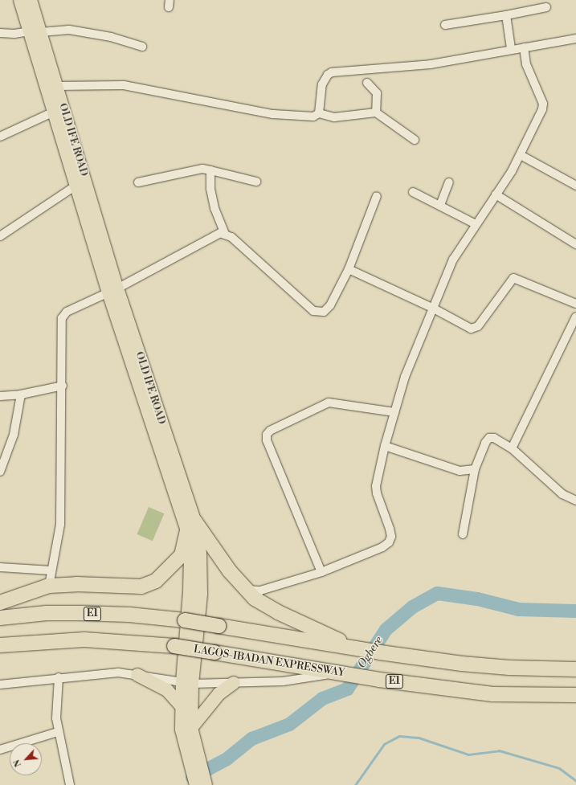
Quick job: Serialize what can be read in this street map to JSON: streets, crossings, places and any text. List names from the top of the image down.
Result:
{
  "streets": {
    "highway": ["E1", "LAGOS-IBADAN EXPRESSWAY"],
    "main road": ["OLD IFE ROAD"]
  },
  "water": ["Ogbere"],
  "north": "bottom left"
}
